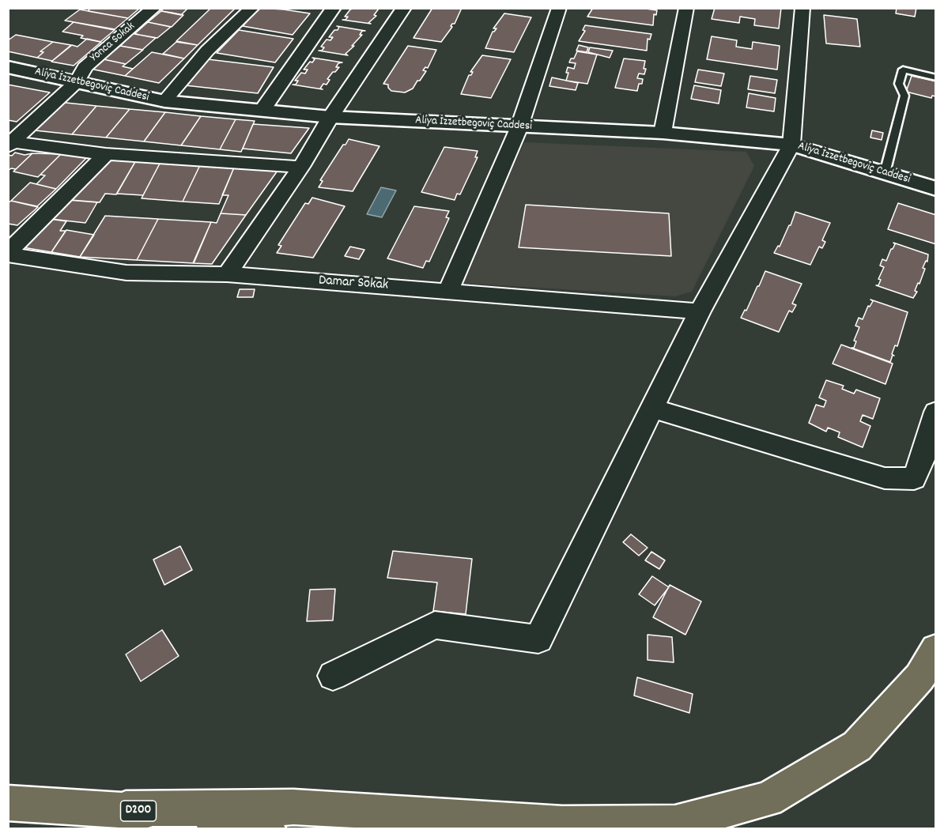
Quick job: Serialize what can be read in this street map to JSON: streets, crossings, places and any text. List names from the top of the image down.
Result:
{
  "streets": {
    "highway": ["D200"],
    "street": ["Yonca Sokak", "Aliya İzzetbegoviç Caddesi", "Damar Sokak"]
  },
  "crossings": [
    ["Yonca Sokak", "Aliya İzzetbegoviç Caddesi"]
  ]
}
